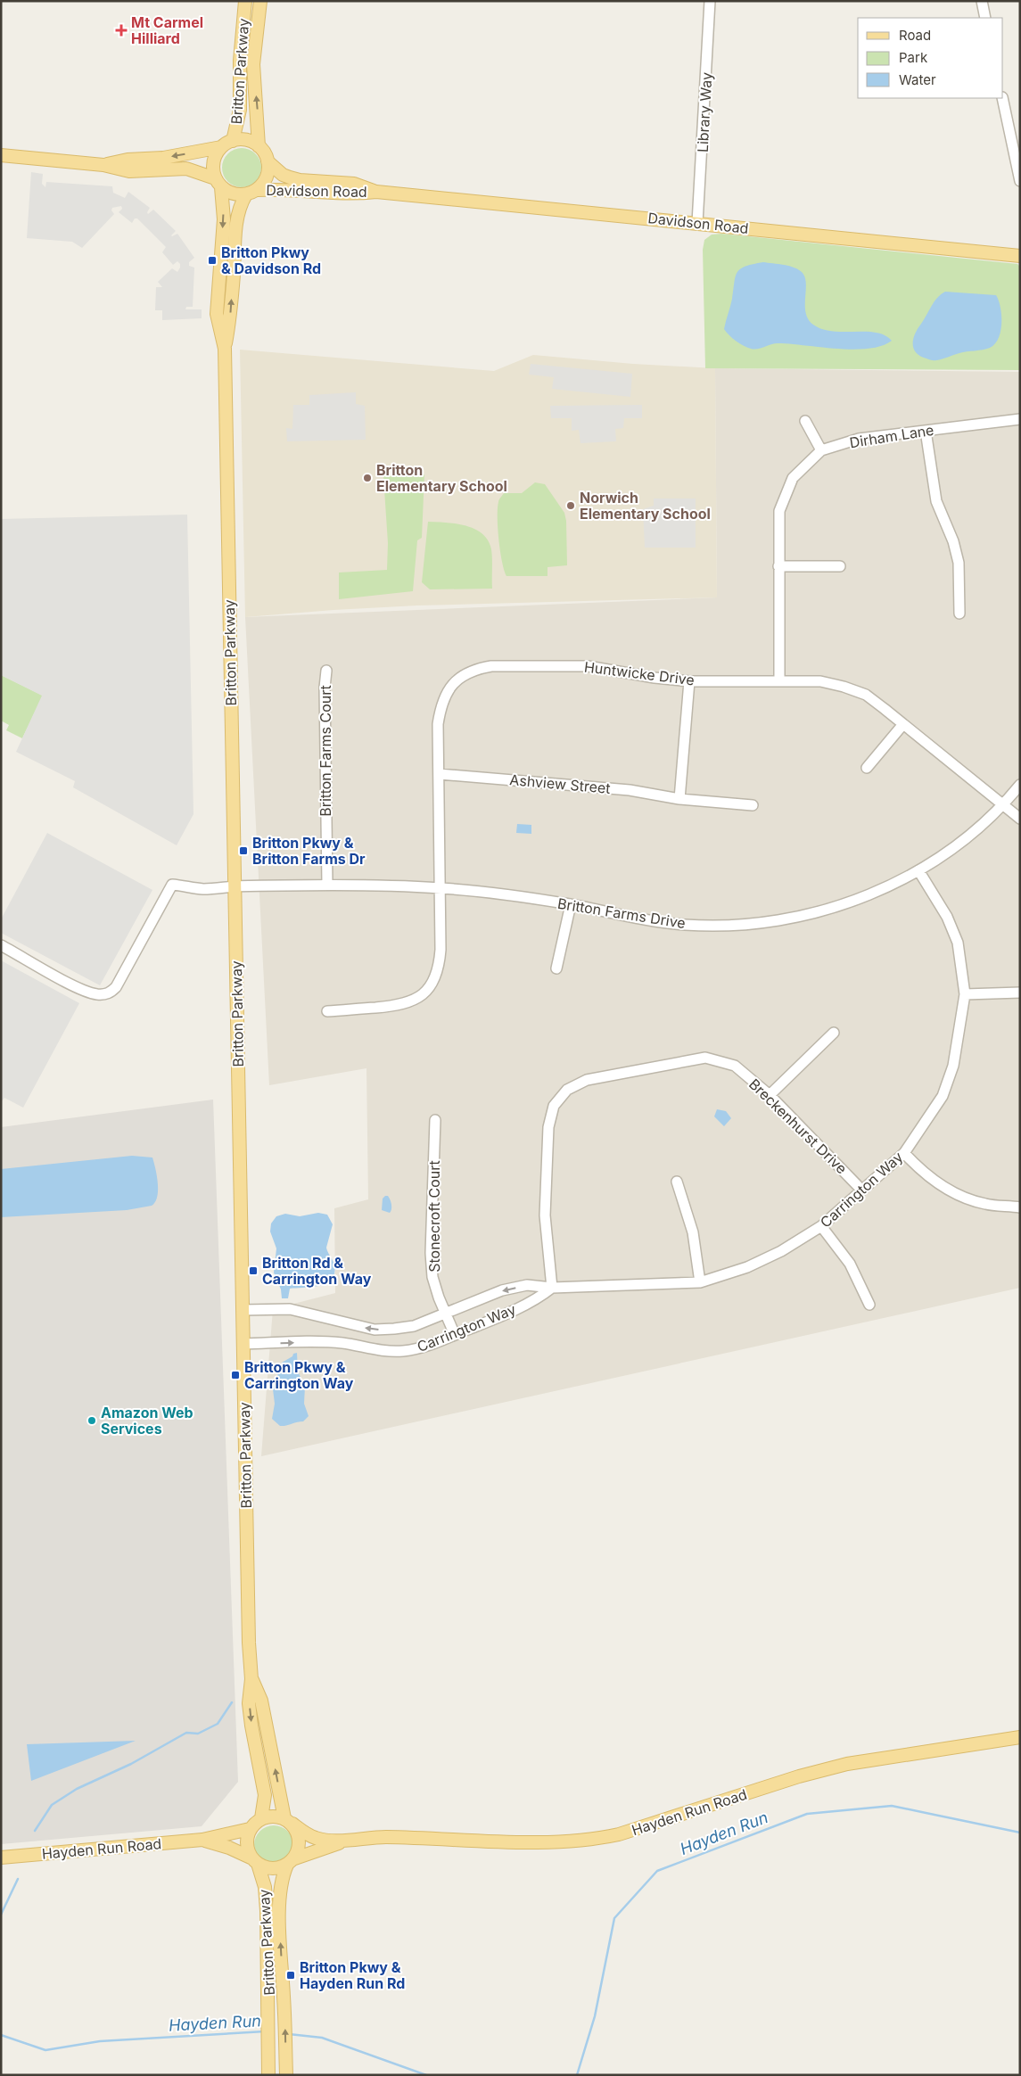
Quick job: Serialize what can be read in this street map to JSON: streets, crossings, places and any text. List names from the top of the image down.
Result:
{
  "streets": {
    "main road": ["Britton Parkway", "Davidson Road", "Hayden Run Road"],
    "street": [
      "Library Way",
      "Dirham Lane",
      "Huntwicke Drive",
      "Britton Farms Court",
      "Ashview Street",
      "Britton Farms Drive",
      "Breckenhurst Drive",
      "Carrington Way",
      "Stonecroft Court"
    ]
  },
  "crossings": [
    ["Britton Parkway", "Davidson Road"],
    ["Britton Parkway", "Britton Farms Drive"],
    ["Britton Parkway", "Carrington Way"],
    ["Britton Parkway", "Hayden Run Road"],
    ["Library Way", "Davidson Road"],
    ["Dirham Lane", "Huntwicke Drive"],
    ["Huntwicke Drive", "Ashview Street"],
    ["Huntwicke Drive", "Britton Farms Drive"],
    ["Britton Farms Court", "Britton Farms Drive"],
    ["Britton Farms Drive", "Carrington Way"],
    ["Breckenhurst Drive", "Carrington Way"],
    ["Carrington Way", "Stonecroft Court"]
  ],
  "water": ["Hayden Run"],
  "places": {
    "health": ["Mt Carmel Hilliard"],
    "transit": [
      "Britton Pkwy & Davidson Rd",
      "Britton Pkwy & Britton Farms Dr",
      "Britton Rd & Carrington Way",
      "Britton Pkwy & Carrington Way",
      "Britton Pkwy & Hayden Run Rd"
    ],
    "other": ["Britton Elementary School", "Norwich Elementary School", "Amazon Web Services"]
  },
  "legend": ["Road", "Park", "Water"]
}
